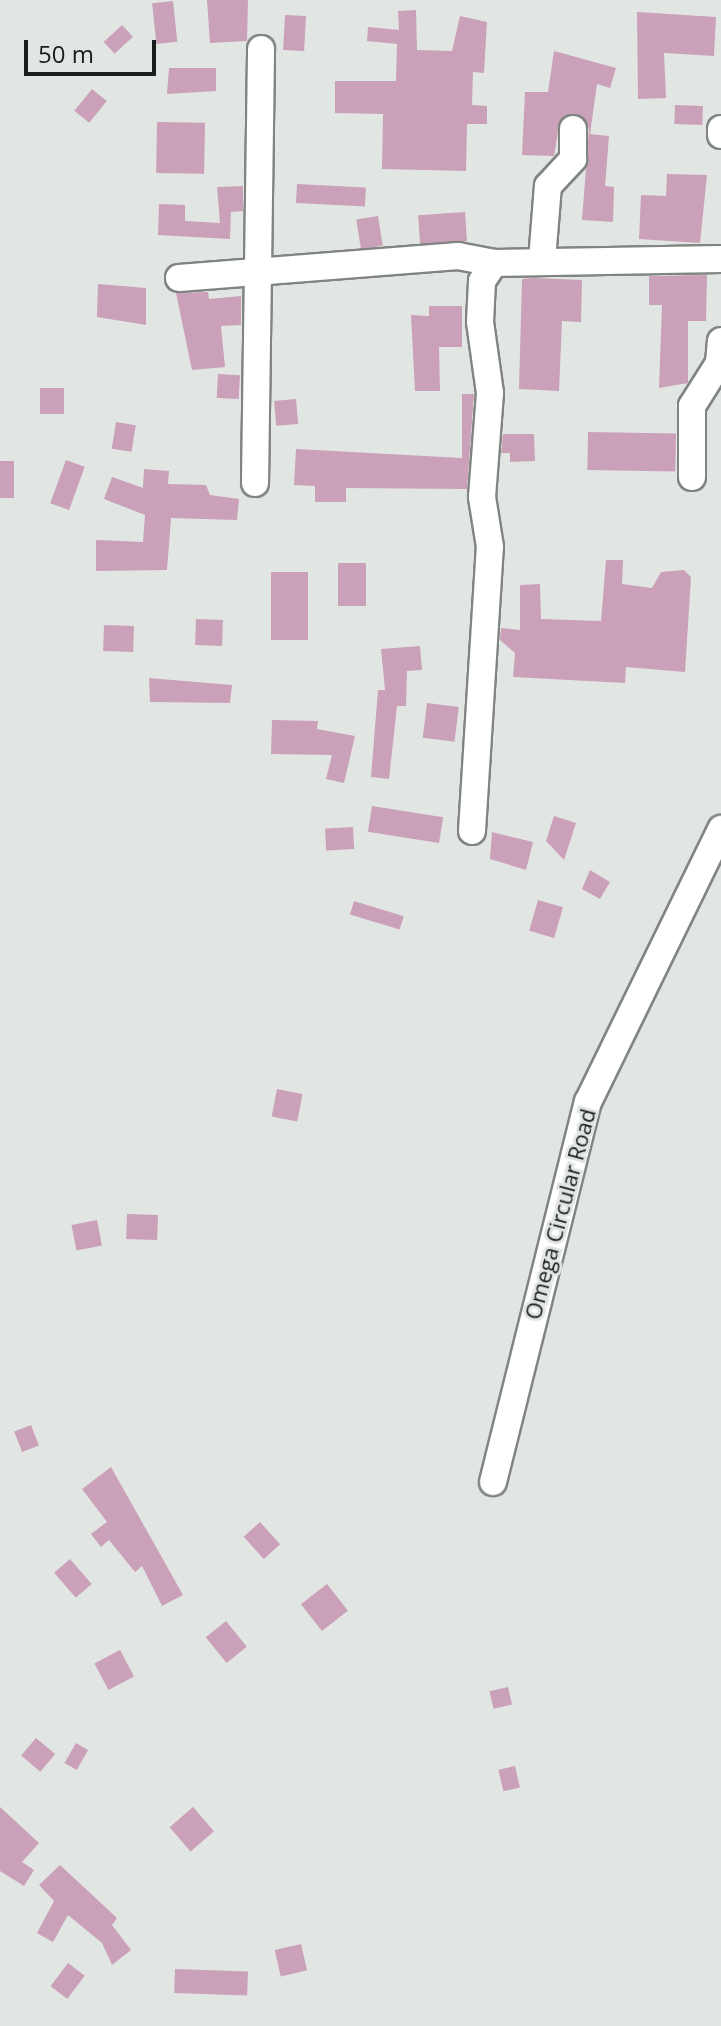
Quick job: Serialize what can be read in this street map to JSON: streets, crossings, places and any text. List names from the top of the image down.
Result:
{
  "streets": {
    "street": ["Omega Circular Road"]
  },
  "scale_bar": "50 m"
}
